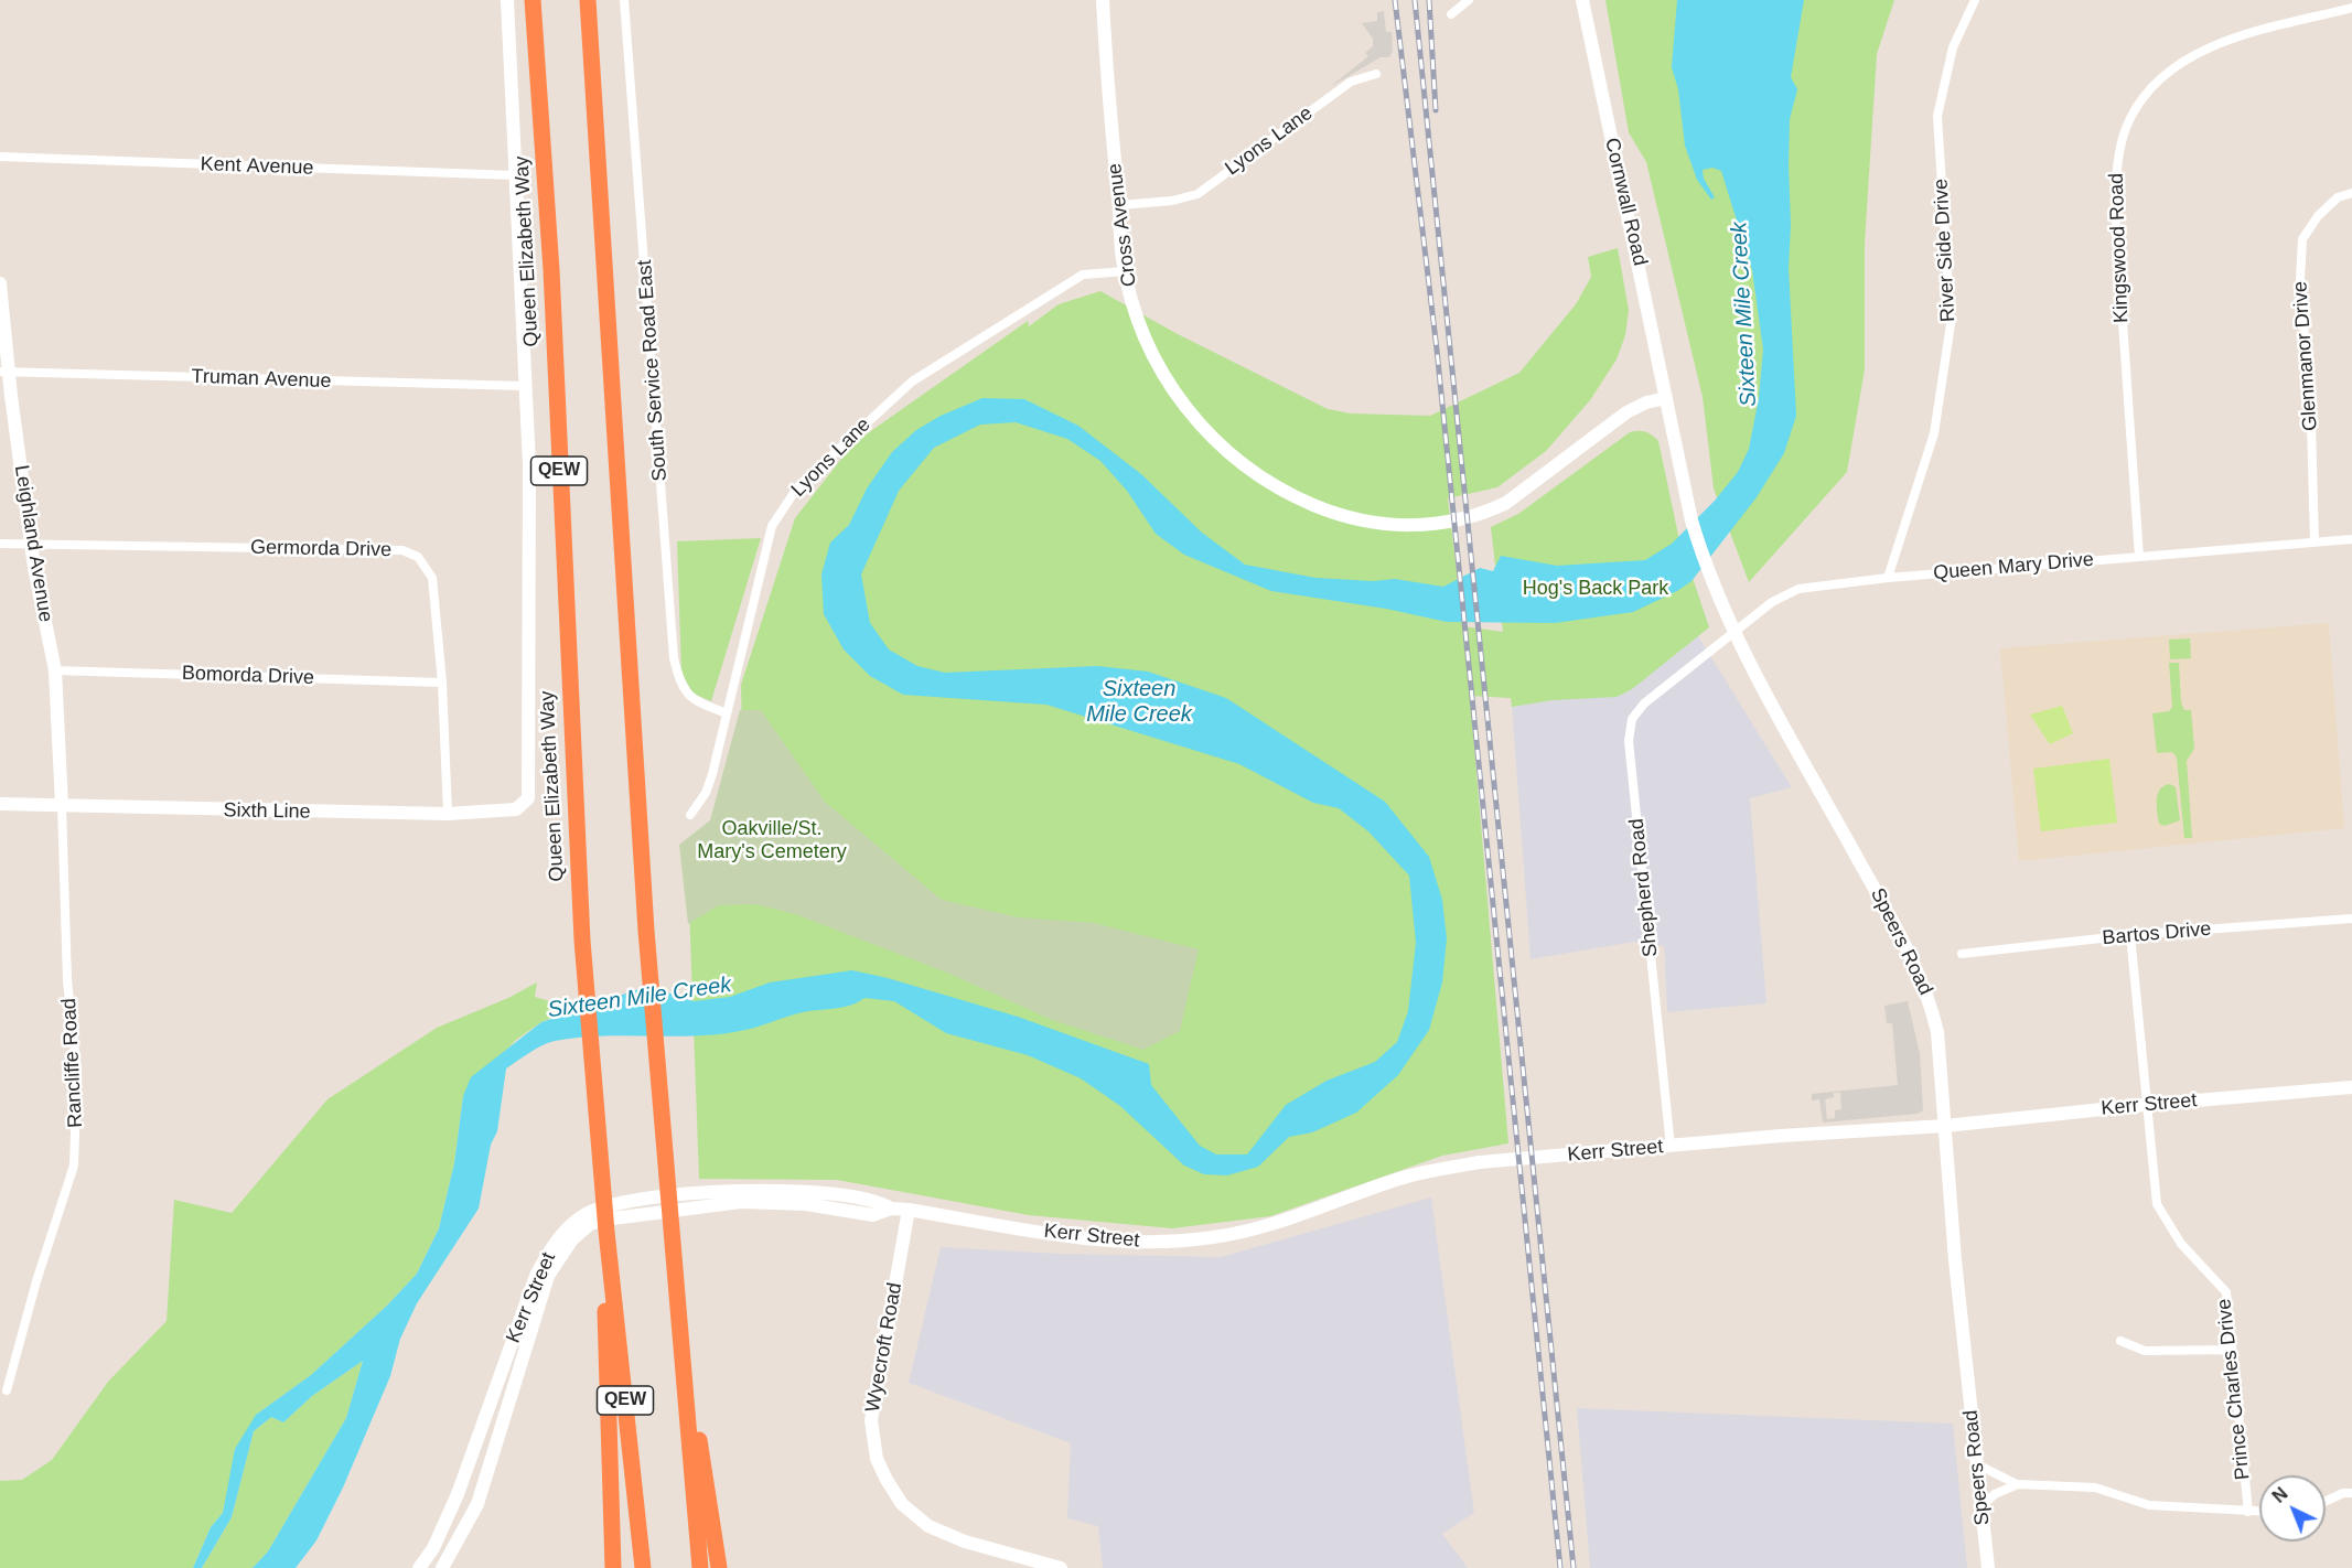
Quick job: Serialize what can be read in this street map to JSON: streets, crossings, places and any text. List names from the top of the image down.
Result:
{
  "streets": {
    "highway": ["Queen Elizabeth Way", "QEW"],
    "main road": [
      "Cornwall Road",
      "Cross Avenue",
      "Leighland Avenue",
      "Sixth Line",
      "Speers Road",
      "Kerr Street",
      "Wyecroft Road"
    ],
    "street": [
      "Lyons Lane",
      "Kent Avenue",
      "Kingswood Road",
      "River Side Drive",
      "Glenmanor Drive",
      "South Service Road East",
      "Truman Avenue",
      "Germorda Drive",
      "Queen Mary Drive",
      "Bomorda Drive",
      "Shepherd Road",
      "Bartos Drive",
      "Rancliffe Road",
      "Prince Charles Drive"
    ]
  },
  "crossings": [
    ["Lyons Lane", "Cross Avenue"],
    ["Lyons Lane", "South Service Road East"],
    ["Cornwall Road", "Cross Avenue"],
    ["Cornwall Road", "Speers Road"],
    ["Cross Avenue", "Speers Road"],
    ["Kingswood Road", "Queen Mary Drive"],
    ["River Side Drive", "Queen Mary Drive"],
    ["Glenmanor Drive", "Queen Mary Drive"],
    ["Truman Avenue", "Leighland Avenue"],
    ["Truman Avenue", "Sixth Line"],
    ["Leighland Avenue", "Germorda Drive"],
    ["Leighland Avenue", "Bomorda Drive"],
    ["Leighland Avenue", "Sixth Line"],
    ["Leighland Avenue", "Rancliffe Road"],
    ["Germorda Drive", "Bomorda Drive"],
    ["Germorda Drive", "Sixth Line"],
    ["Queen Mary Drive", "Shepherd Road"],
    ["Sixth Line", "Rancliffe Road"],
    ["Shepherd Road", "Kerr Street"],
    ["Bartos Drive", "Prince Charles Drive"],
    ["Speers Road", "Kerr Street"],
    ["Kerr Street", "Wyecroft Road"],
    ["Kerr Street", "Prince Charles Drive"]
  ],
  "water": ["Sixteen Mile Creek"],
  "parks": ["Hog's Back Park", "Oakville/St. Mary's Cemetery"],
  "north": "top left"
}
